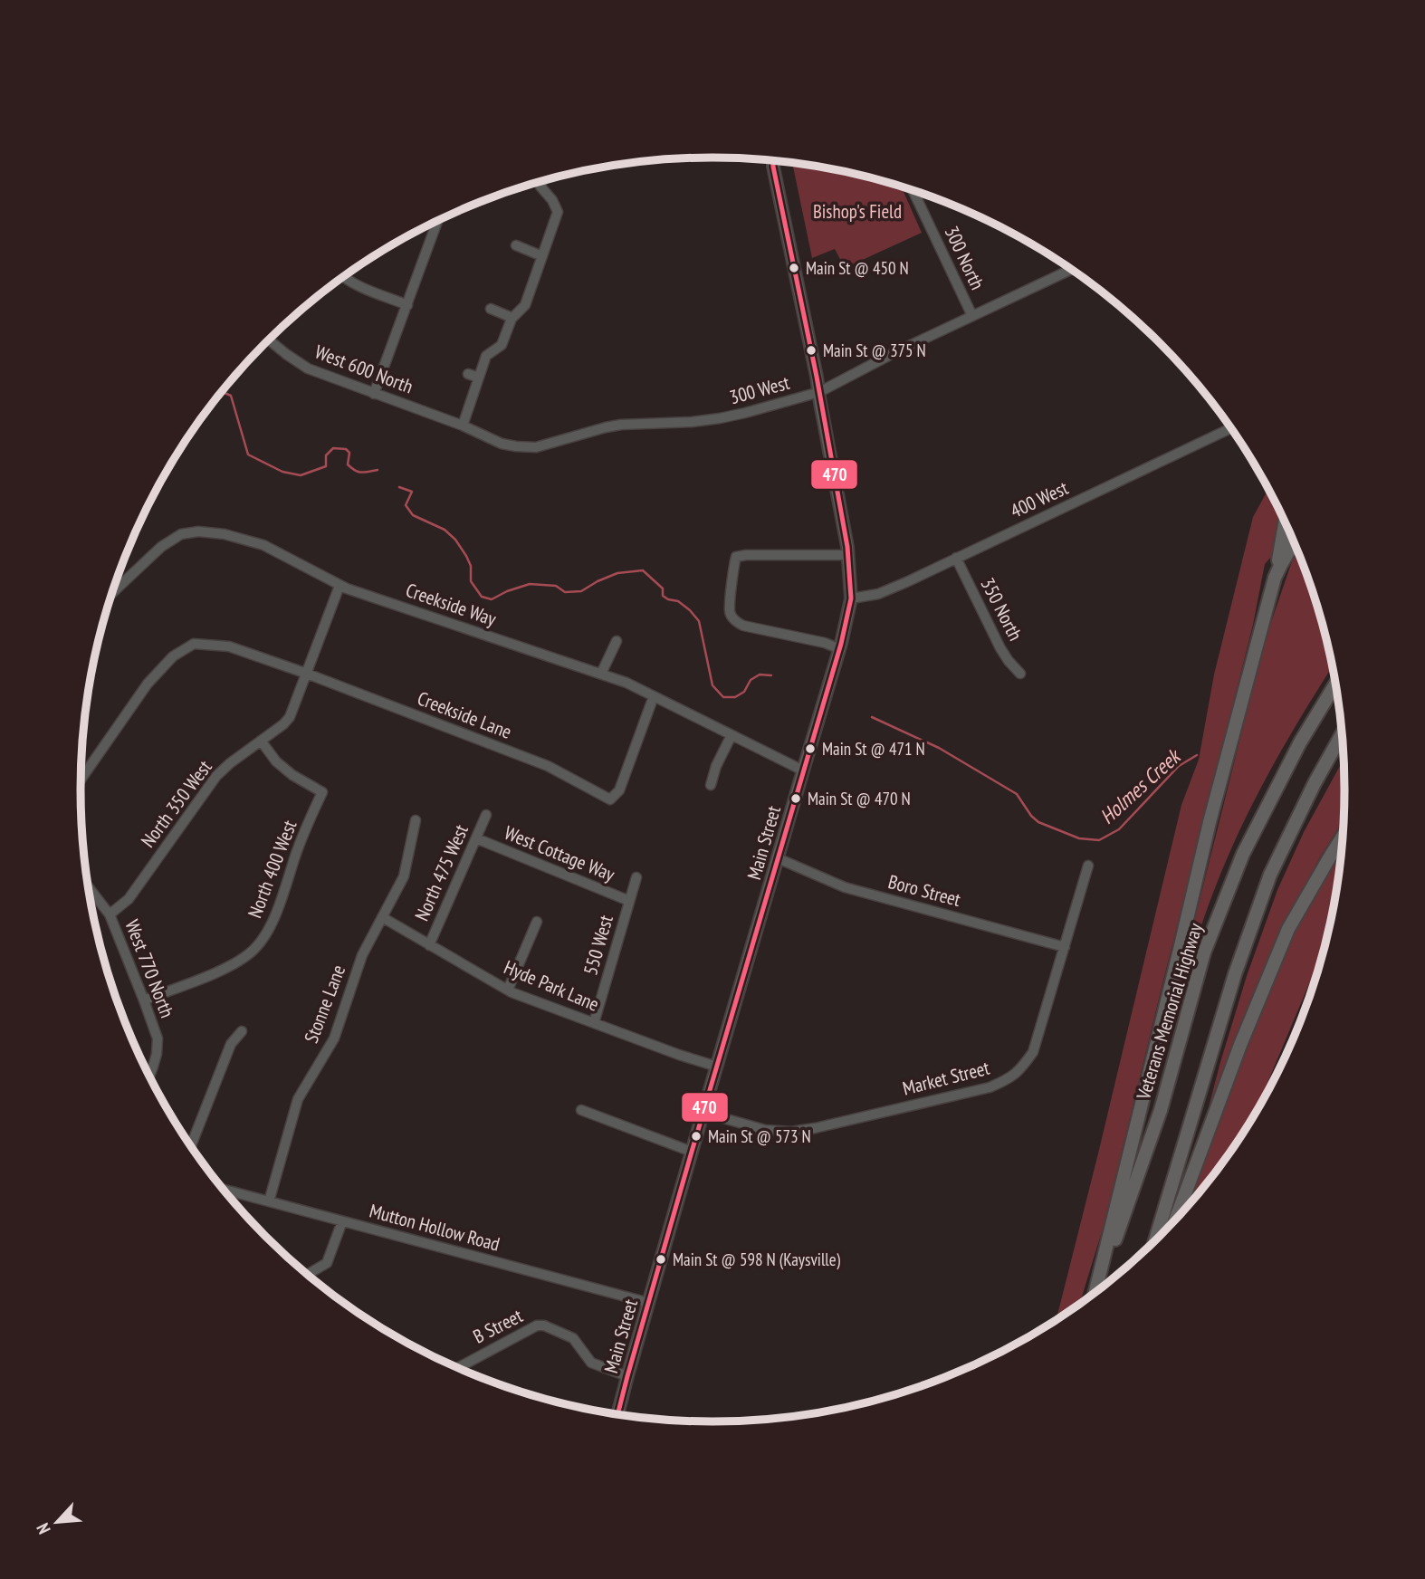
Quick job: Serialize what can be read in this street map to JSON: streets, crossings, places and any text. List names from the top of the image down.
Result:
{
  "streets": {
    "highway": ["Veterans Memorial Highway"],
    "main road": ["Main Street"],
    "street": [
      "300 North",
      "West 600 North",
      "300 West",
      "400 West",
      "Creekside Way",
      "350 North",
      "Creekside Lane",
      "North 350 West",
      "West Cottage Way",
      "North 400 West",
      "North 475 West",
      "Boro Street",
      "550 West",
      "West 770 North",
      "Hyde Park Lane",
      "Stonne Lane",
      "Market Street",
      "Mutton Hollow Road",
      "B Street"
    ]
  },
  "crossings": [
    ["300 North", "300 West"],
    ["West 600 North", "300 West"],
    ["300 West", "Main Street"],
    ["400 West", "350 North"],
    ["400 West", "Main Street"],
    ["Creekside Way", "Creekside Lane"],
    ["Creekside Way", "North 350 West"],
    ["Creekside Way", "Main Street"],
    ["Creekside Lane", "North 350 West"],
    ["North 350 West", "North 400 West"],
    ["North 350 West", "West 770 North"],
    ["Main Street", "Boro Street"],
    ["Main Street", "Hyde Park Lane"],
    ["Main Street", "Market Street"],
    ["Main Street", "Mutton Hollow Road"],
    ["Main Street", "B Street"],
    ["West Cottage Way", "North 475 West"],
    ["West Cottage Way", "550 West"],
    ["North 400 West", "West 770 North"],
    ["North 475 West", "Hyde Park Lane"],
    ["Boro Street", "Market Street"],
    ["550 West", "Hyde Park Lane"],
    ["Hyde Park Lane", "Stonne Lane"],
    ["Stonne Lane", "Mutton Hollow Road"]
  ],
  "water": ["Holmes Creek"],
  "parks": ["Bishop's Field"],
  "places": [
    "Main St @ 450 N",
    "Main St @ 375 N",
    "Main St @ 471 N",
    "Main St @ 470 N",
    "Main St @ 573 N",
    "Main St @ 598 N (Kaysville)"
  ],
  "lines": ["transit line 470"],
  "north": "bottom left"
}
